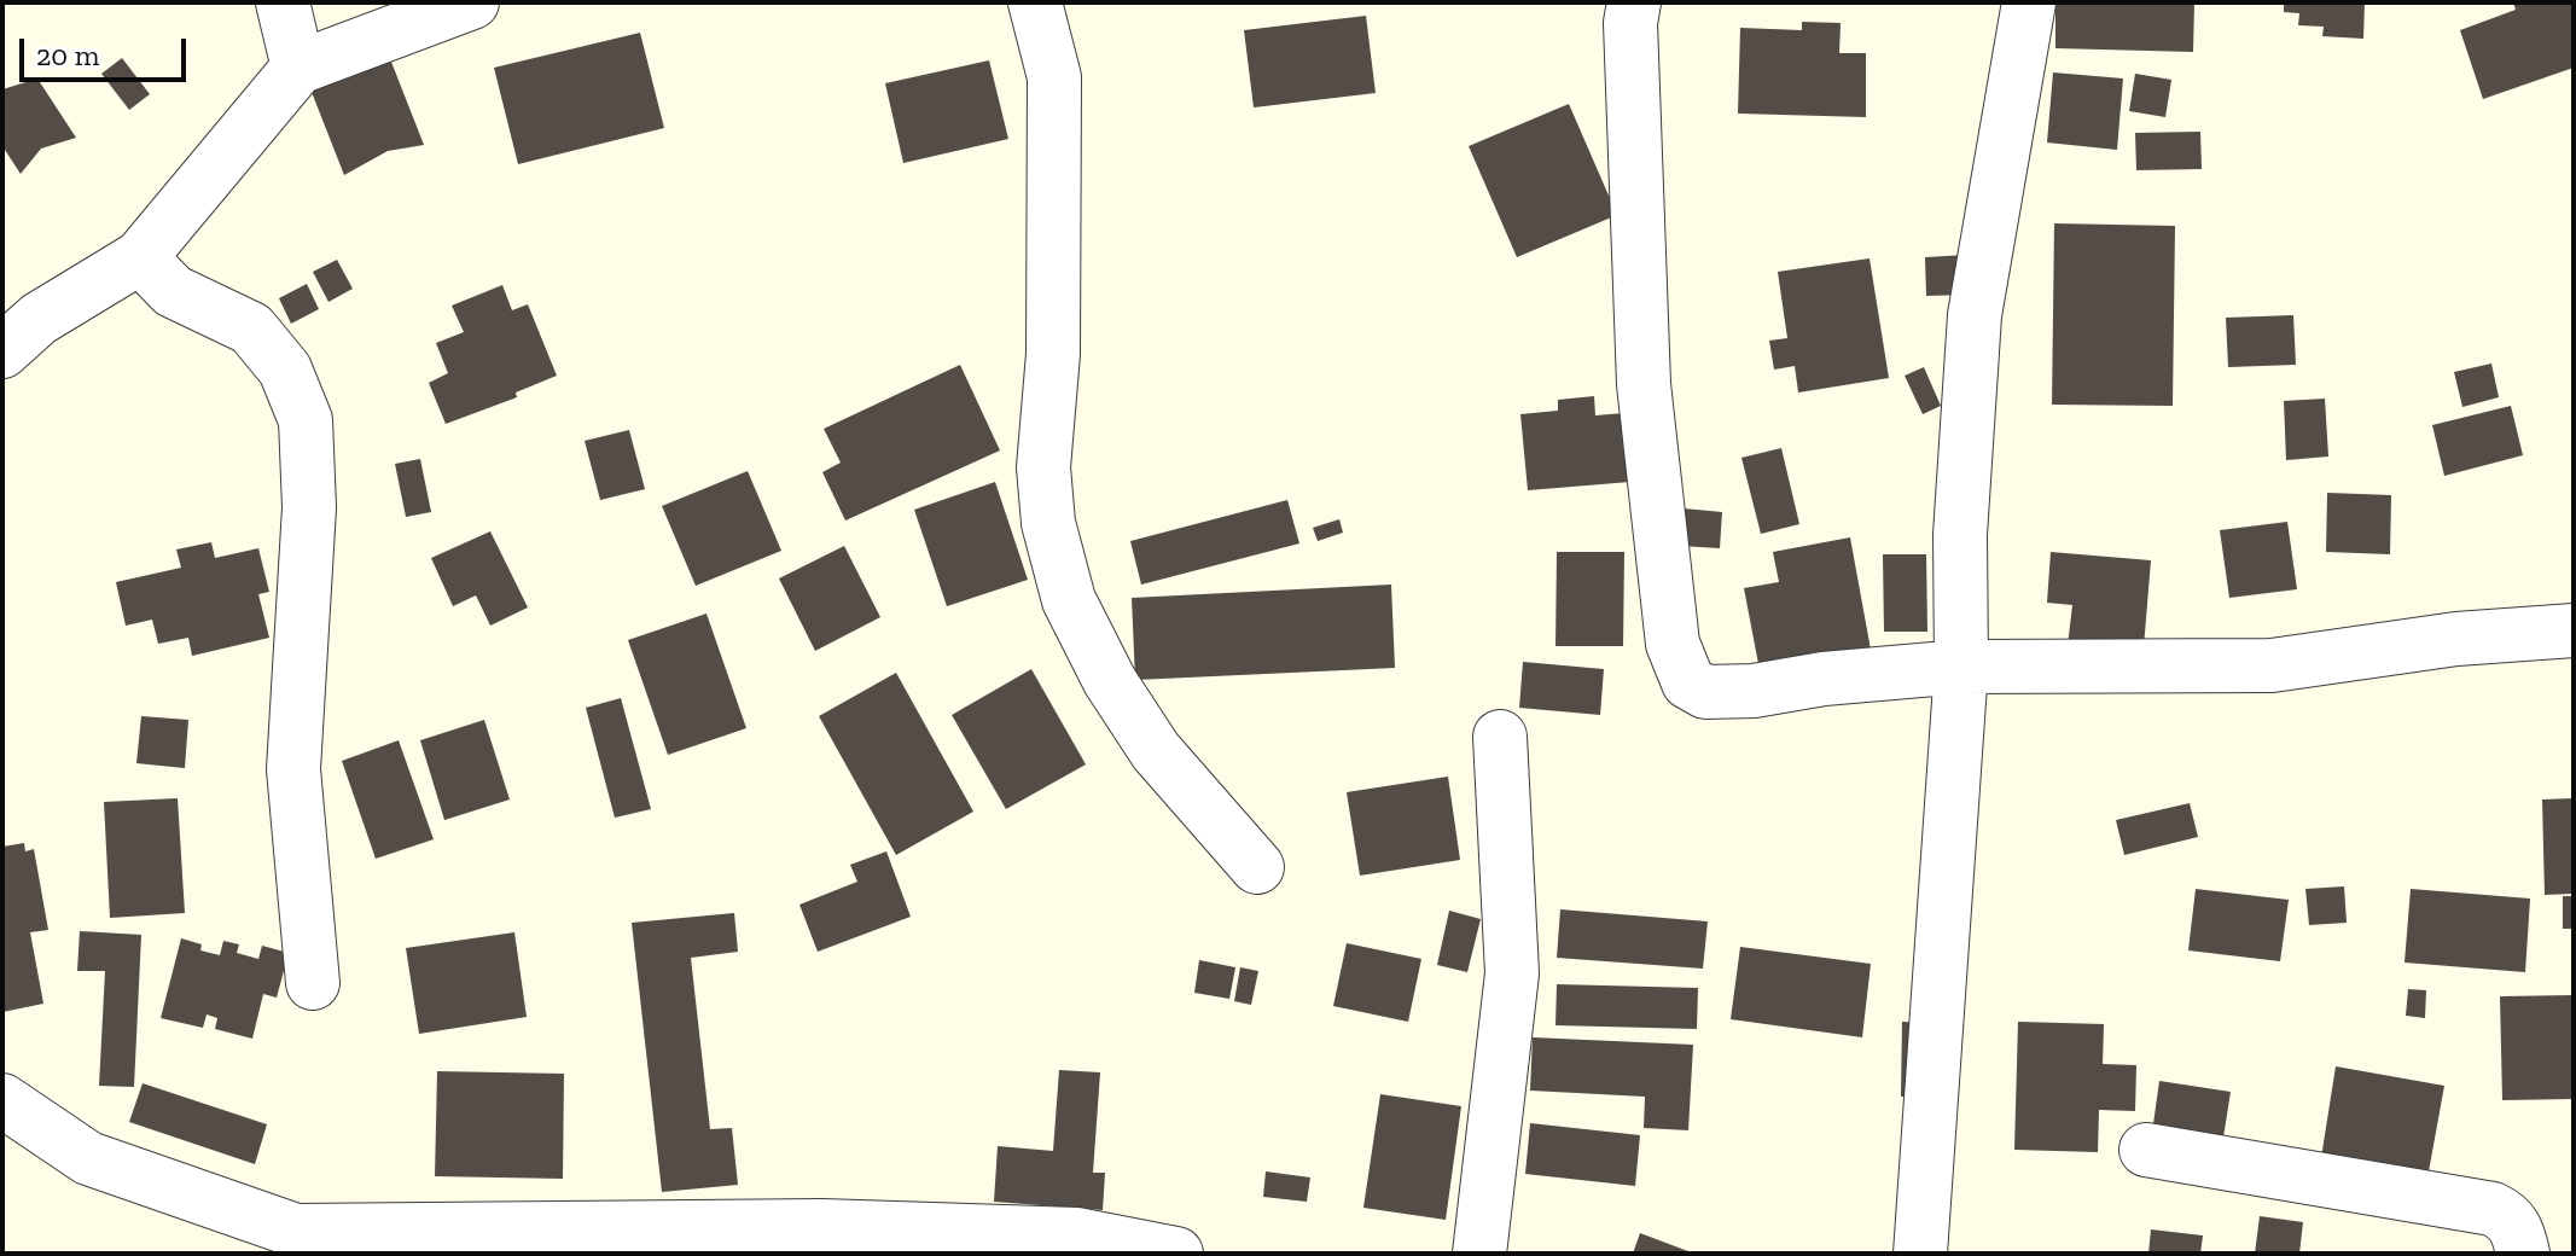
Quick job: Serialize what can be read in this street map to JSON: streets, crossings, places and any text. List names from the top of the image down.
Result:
{
  "scale_bar": "20 m"
}
